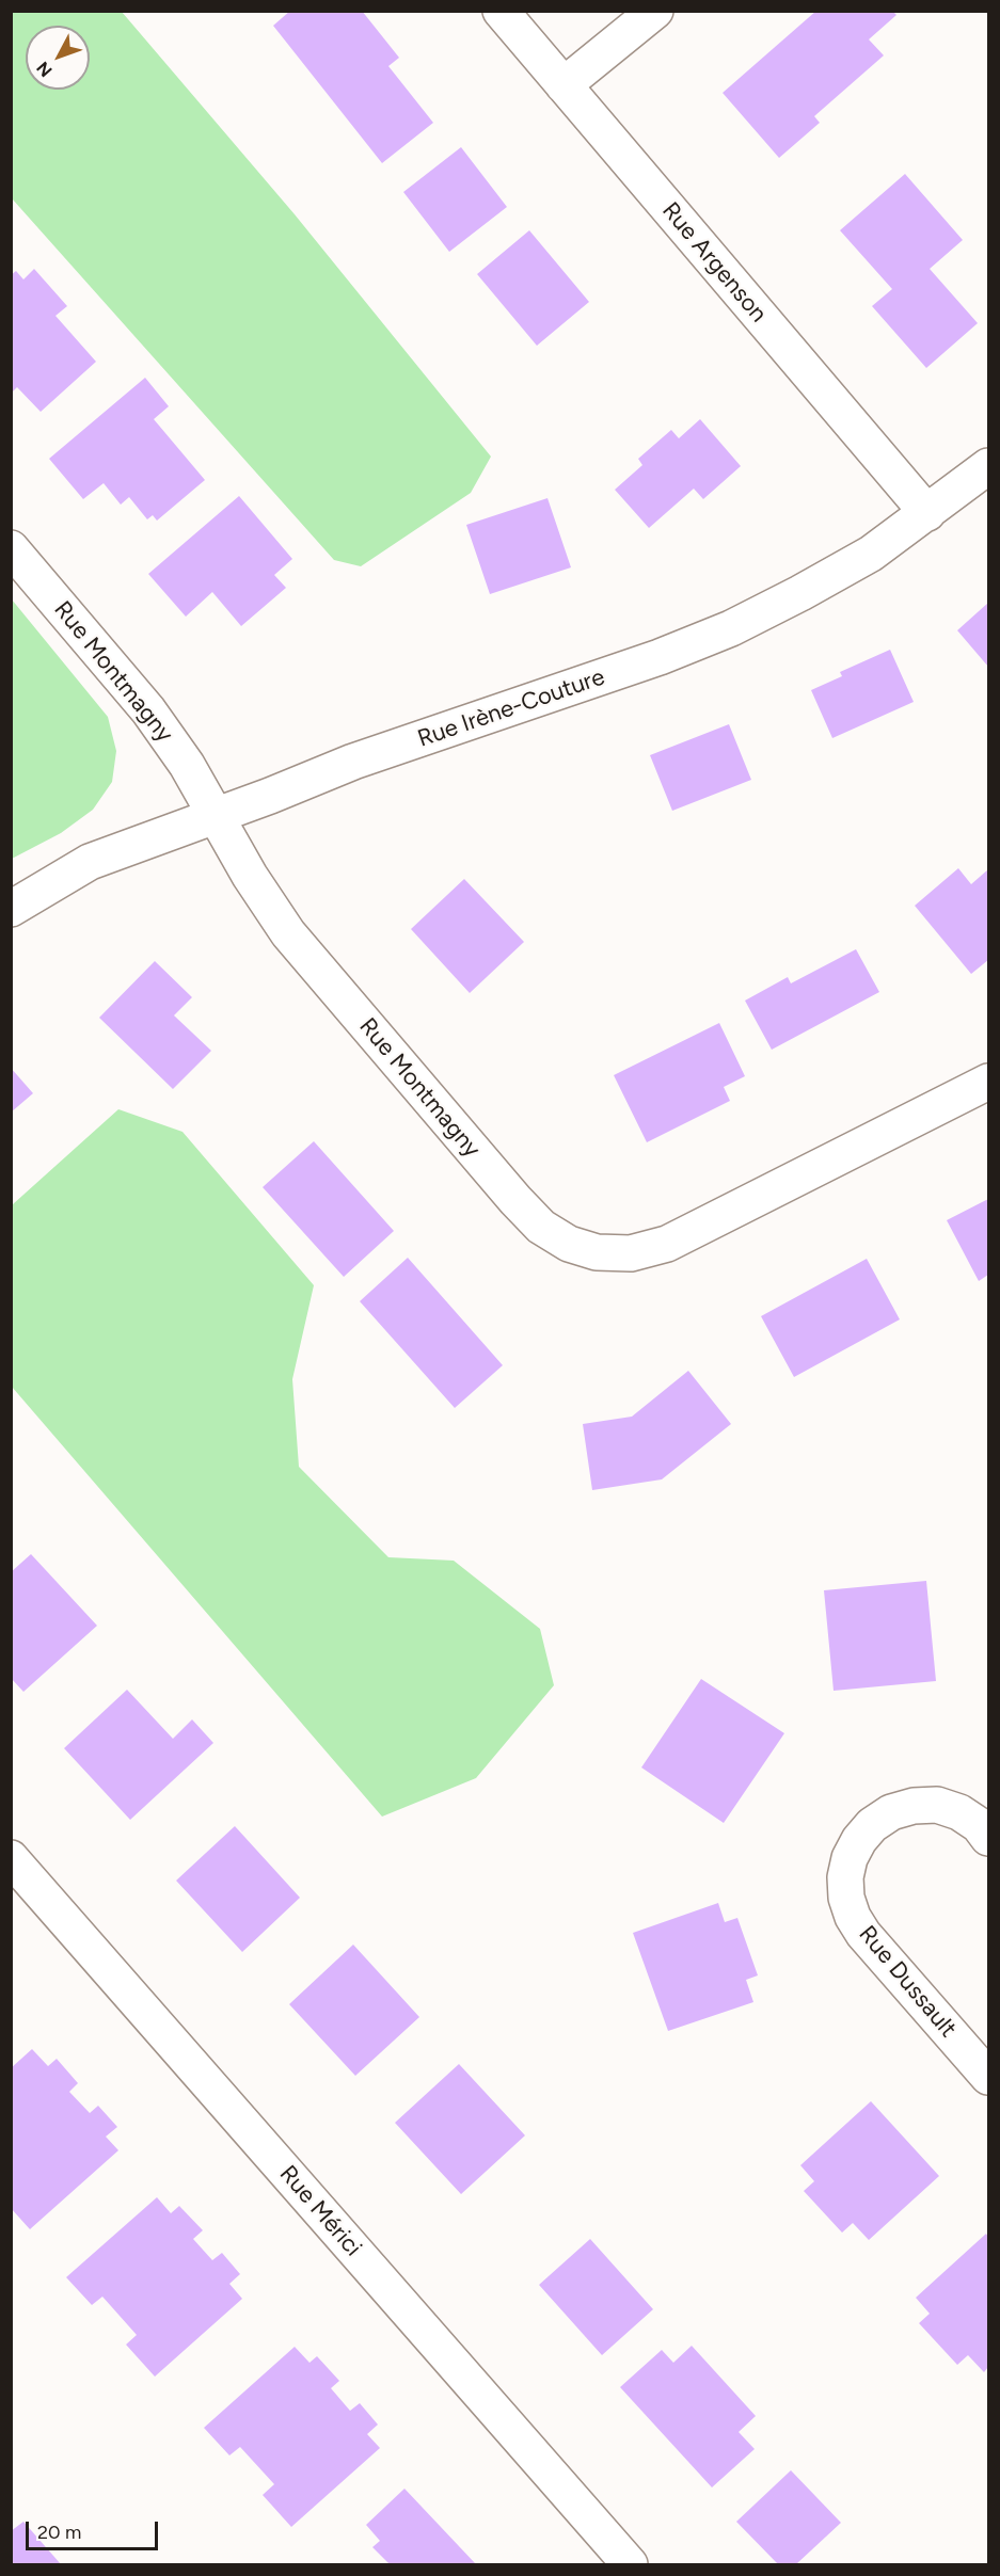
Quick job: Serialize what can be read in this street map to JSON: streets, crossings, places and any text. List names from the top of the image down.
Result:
{
  "streets": {
    "street": [
      "Rue Argenson",
      "Rue Montmagny",
      "Rue Irène-Couture",
      "Rue Dussault",
      "Rue Mérici"
    ]
  },
  "crossings": [
    ["Rue Argenson", "Rue Irène-Couture"],
    ["Rue Montmagny", "Rue Irène-Couture"]
  ],
  "scale_bar": "20 m",
  "north": "bottom left"
}
